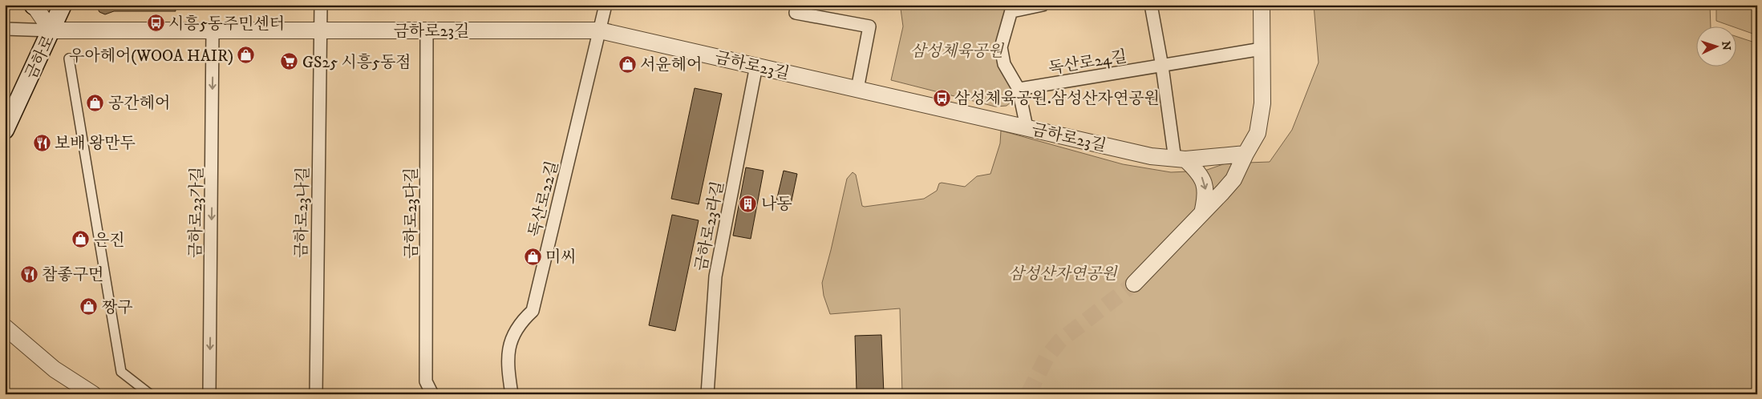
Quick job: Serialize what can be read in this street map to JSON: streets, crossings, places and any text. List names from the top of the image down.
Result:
{
  "streets": {
    "main road": ["금하로"],
    "street": [
      "금하로23길",
      "독산로24길",
      "독산로22길",
      "금하로23가길",
      "금하로23나길",
      "금하로23다길",
      "금하로23라길"
    ]
  },
  "crossings": [
    ["금하로23길", "금하로"],
    ["금하로23길", "독산로22길"],
    ["금하로23길", "금하로23가길"],
    ["금하로23길", "금하로23나길"],
    ["금하로23길", "금하로23다길"],
    ["금하로23길", "금하로23라길"]
  ],
  "parks": ["삼성체육공원", "삼성산자연공원"],
  "places": {
    "bus stop": ["시흥5동주민센터", "삼성체육공원.삼성산자연공원"],
    "shop": [
      "우아헤어(WOOA HAIR)",
      "서윤헤어",
      "공간헤어",
      "은진",
      "미씨",
      "짱구"
    ],
    "supermarket": ["GS25 시흥5동점"],
    "restaurant": ["보배 왕만두", "참좋구먼"],
    "building": ["나동"]
  },
  "north": "right"
}
